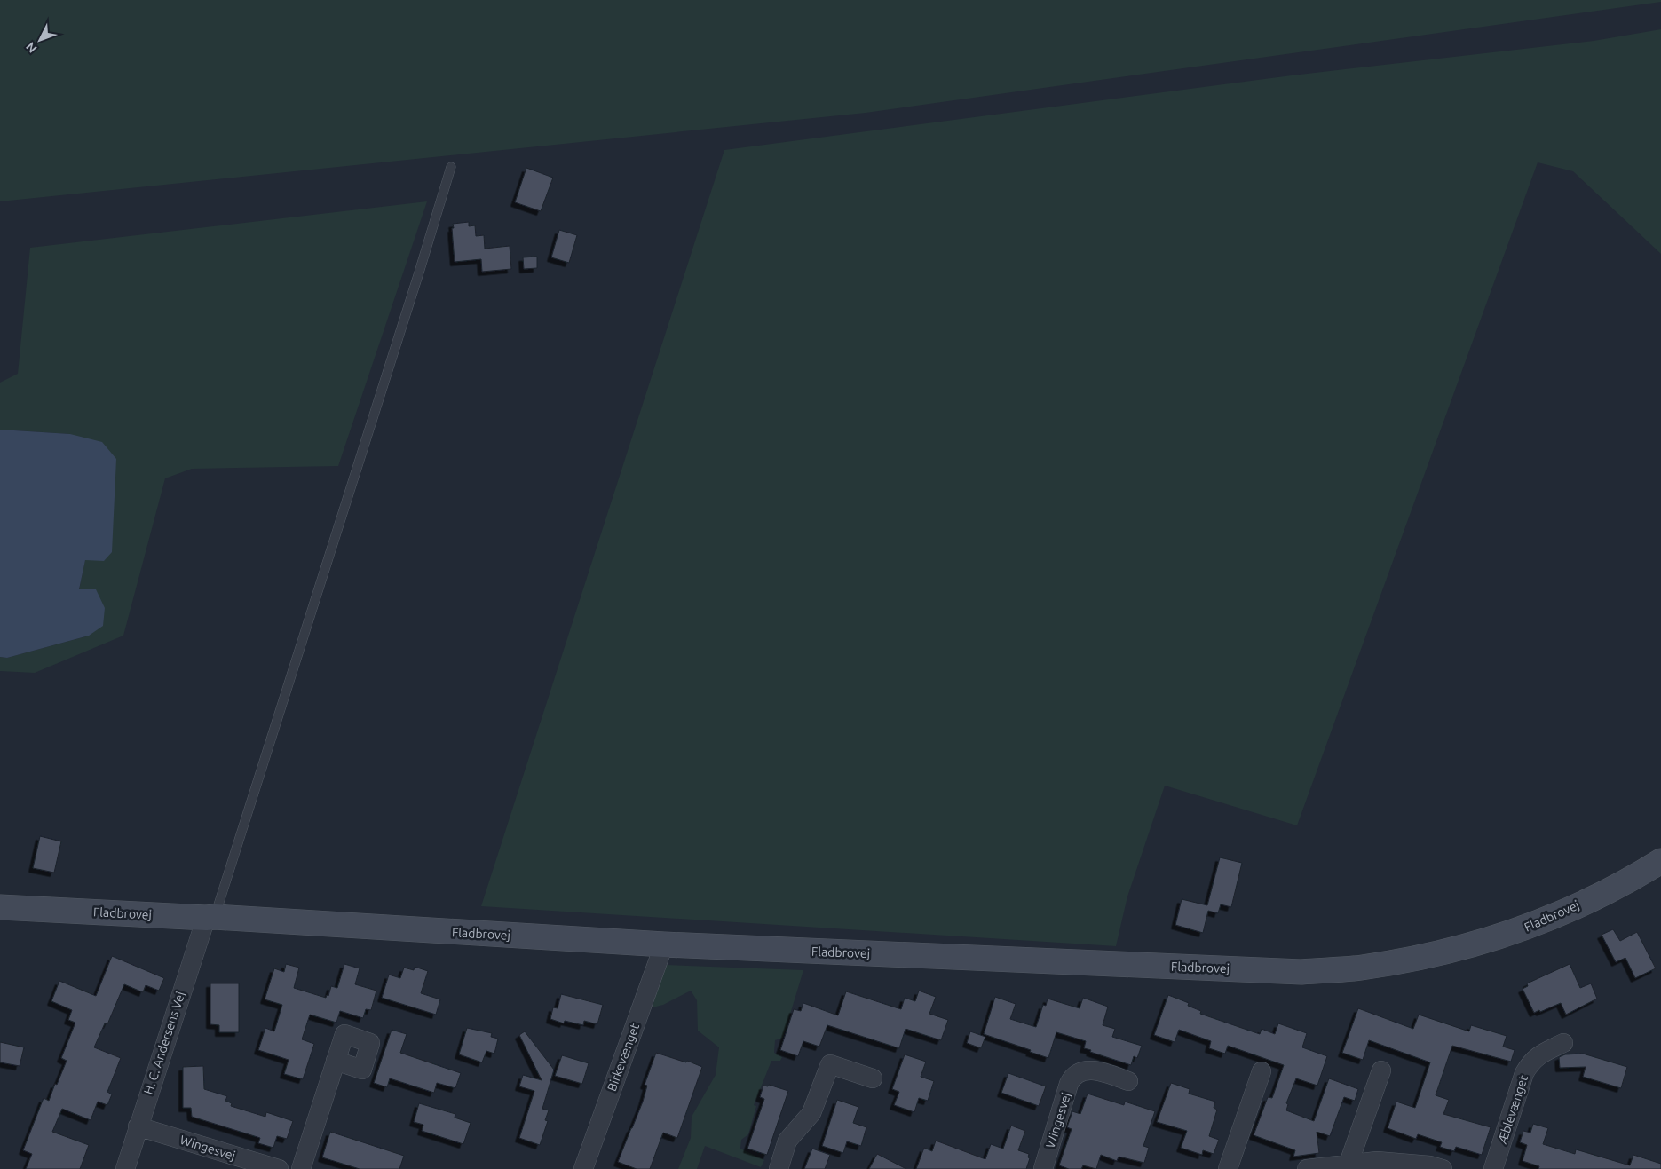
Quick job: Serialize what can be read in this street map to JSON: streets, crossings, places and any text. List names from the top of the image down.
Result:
{
  "streets": {
    "main road": ["Fladbrovej"],
    "street": [
      "H. C. Andersens Vej",
      "Birkevænget",
      "Æblevænget",
      "Wingesvej"
    ]
  },
  "crossings": [
    ["Fladbrovej", "H. C. Andersens Vej"],
    ["Fladbrovej", "Birkevænget"],
    ["H. C. Andersens Vej", "Wingesvej"]
  ],
  "north": "bottom left"
}
